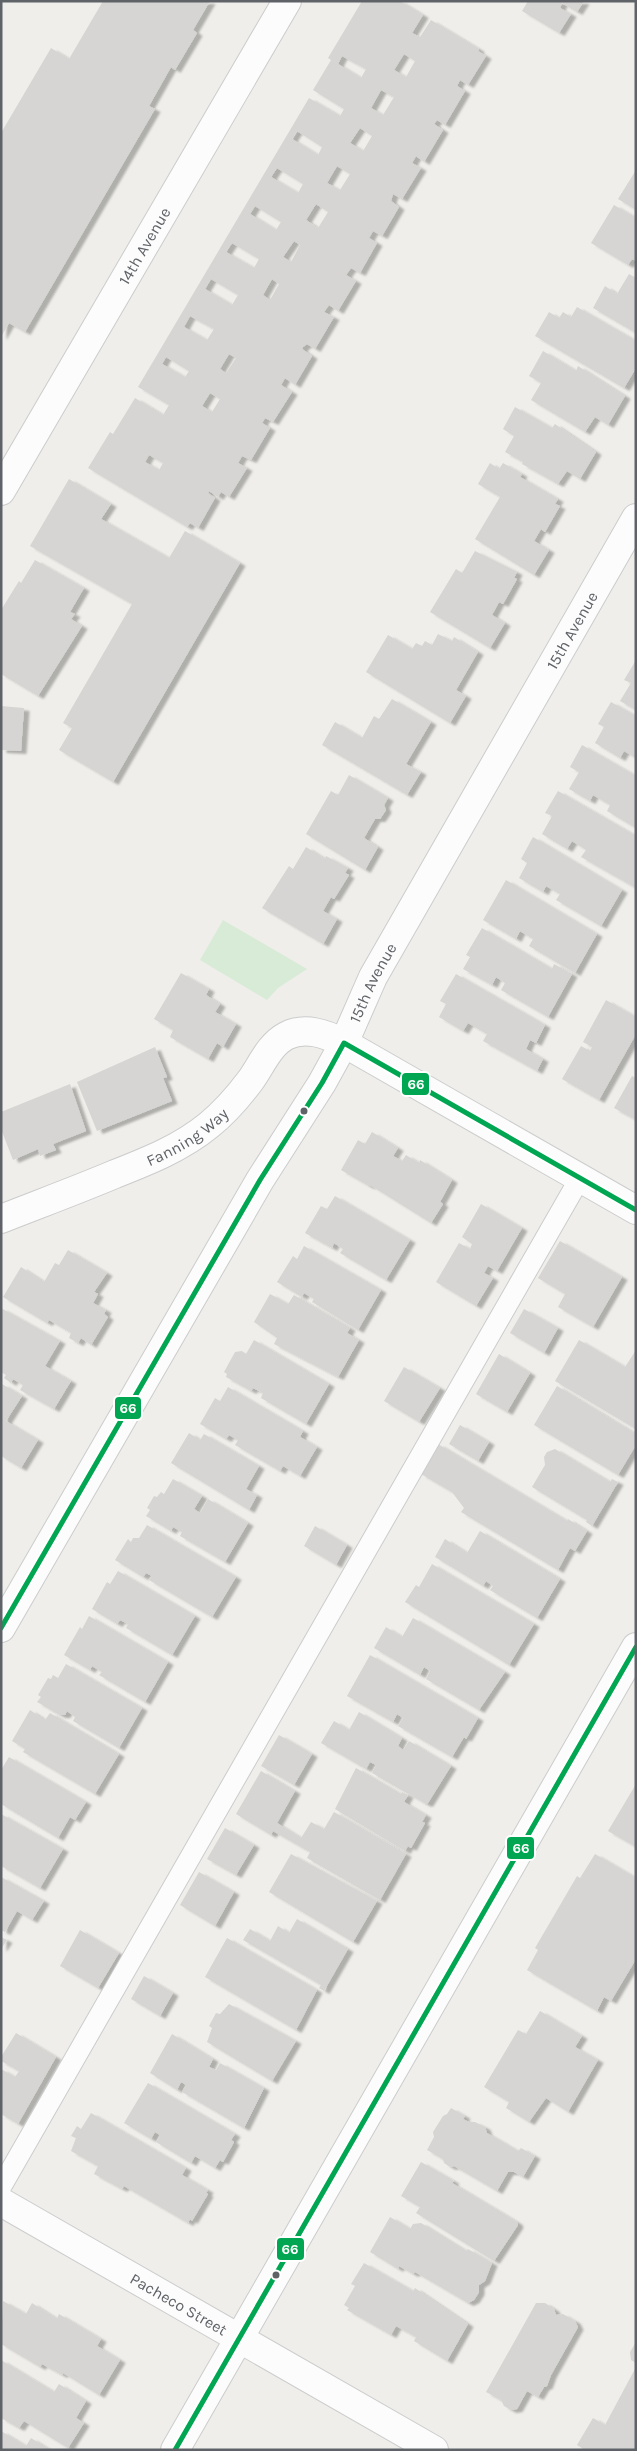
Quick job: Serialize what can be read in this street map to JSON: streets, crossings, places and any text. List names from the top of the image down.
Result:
{
  "streets": {
    "street": [
      "14th Avenue",
      "15th Avenue",
      "Fanning Way",
      "Pacheco Street"
    ]
  },
  "crossings": [
    ["15th Avenue", "Fanning Way"]
  ],
  "lines": ["transit line 66"]
}
